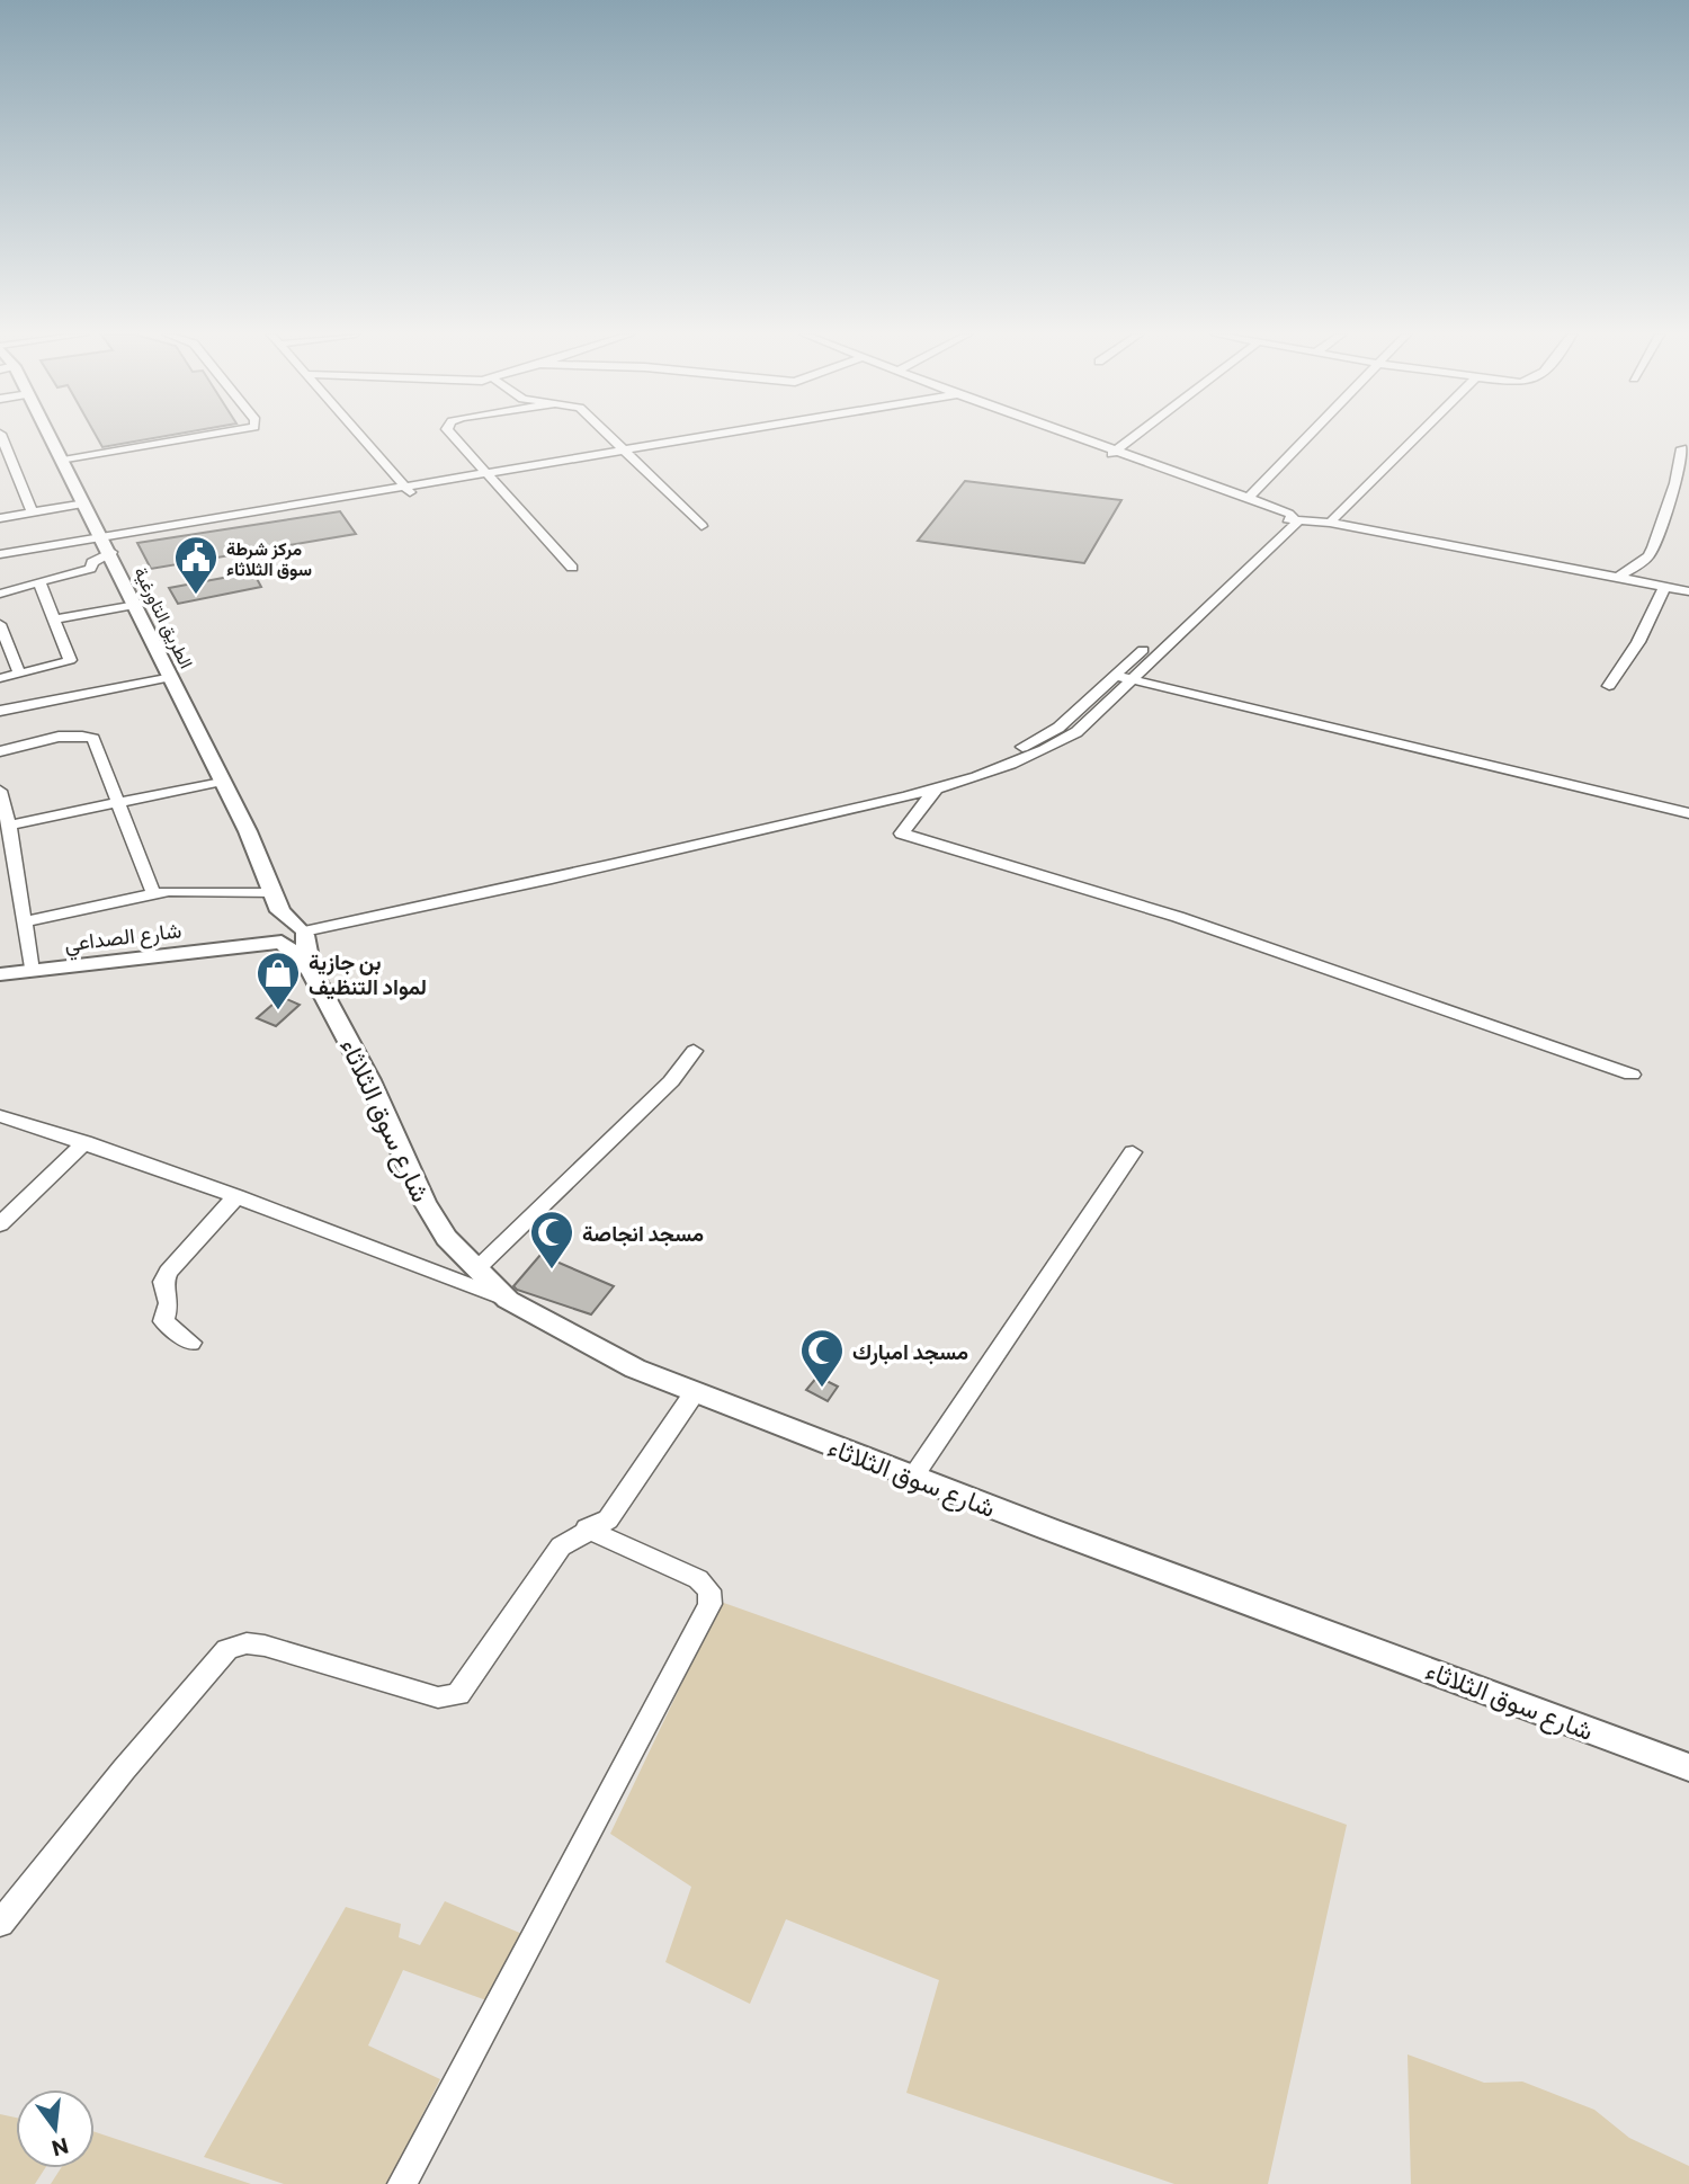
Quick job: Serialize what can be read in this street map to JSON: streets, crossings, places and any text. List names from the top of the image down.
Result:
{
  "streets": {
    "street": ["الطريق التاورغية", "شارع الصداعي", "شارع سوق الثلاثاء"]
  },
  "crossings": [
    ["الطريق التاورغية", "شارع الصداعي"]
  ],
  "places": {
    "public building": ["مركز شرطة سوق الثلاثاء"],
    "shop": ["بن جازية لمواد التنظيف"],
    "mosque": ["مسجد انجاصة", "مسجد امبارك"]
  },
  "north": "bottom"
}
